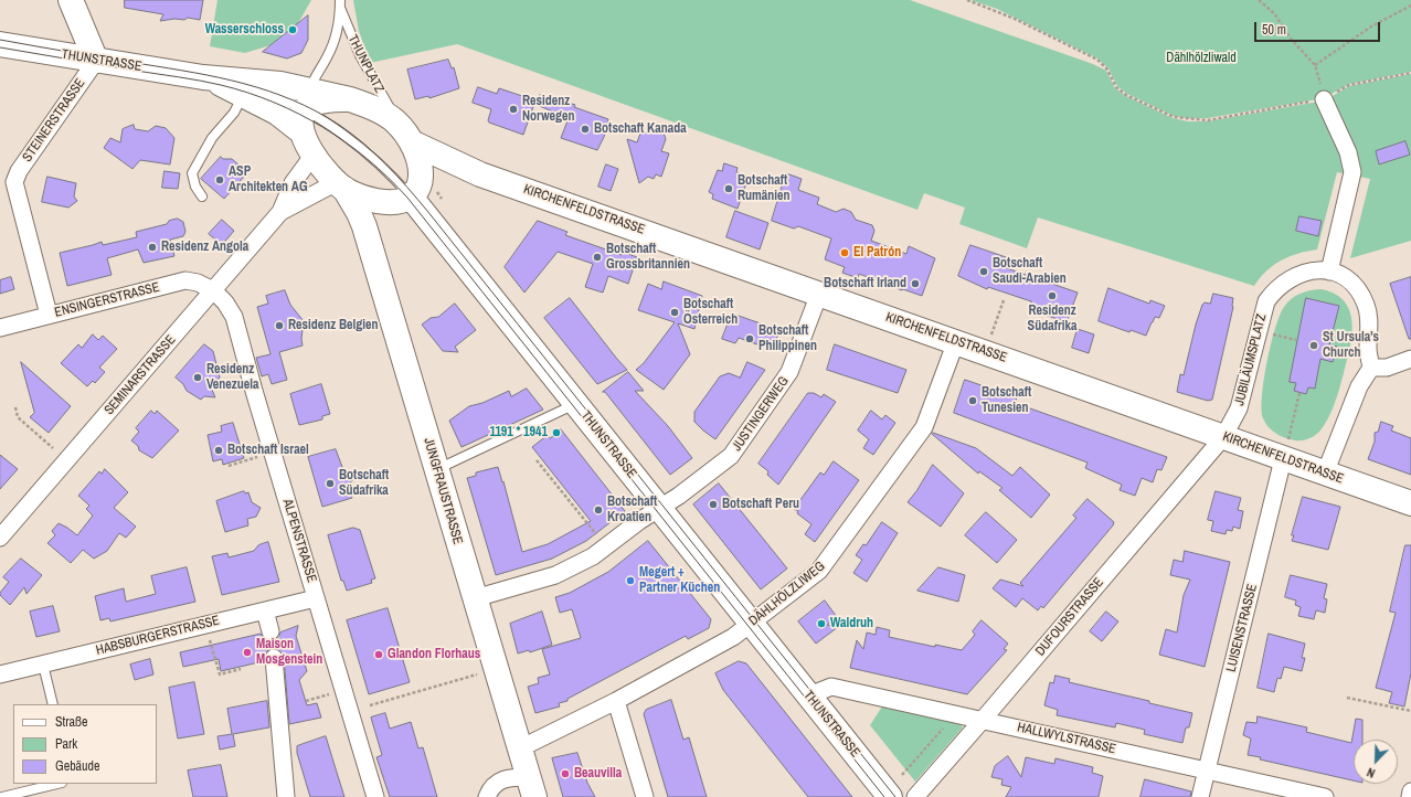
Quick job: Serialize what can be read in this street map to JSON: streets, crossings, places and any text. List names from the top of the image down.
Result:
{
  "streets": {
    "main road": [
      "THUNSTRASSE",
      "THUNPLATZ",
      "KIRCHENFELDSTRASSE",
      "JUNGFRAUSTRASSE"
    ],
    "street": [
      "STEINERSTRASSE",
      "ENSINGERSTRASSE",
      "JUBILÄUMSPLATZ",
      "SEMINARSTRASSE",
      "JUSTINGERWEG",
      "ALPENSTRASSE",
      "DÄHLHÖLZLIWEG",
      "DUFOURSTRASSE",
      "LUISENSTRASSE",
      "HABSBURGERSTRASSE",
      "HALLWYLSTRASSE"
    ]
  },
  "crossings": [
    ["THUNSTRASSE", "THUNPLATZ"],
    ["THUNSTRASSE", "STEINERSTRASSE"],
    ["THUNSTRASSE", "JUSTINGERWEG"],
    ["THUNSTRASSE", "DÄHLHÖLZLIWEG"],
    ["THUNSTRASSE", "HALLWYLSTRASSE"],
    ["THUNPLATZ", "KIRCHENFELDSTRASSE"],
    ["STEINERSTRASSE", "ENSINGERSTRASSE"],
    ["KIRCHENFELDSTRASSE", "JUBILÄUMSPLATZ"],
    ["KIRCHENFELDSTRASSE", "JUSTINGERWEG"],
    ["KIRCHENFELDSTRASSE", "DÄHLHÖLZLIWEG"],
    ["KIRCHENFELDSTRASSE", "DUFOURSTRASSE"],
    ["KIRCHENFELDSTRASSE", "LUISENSTRASSE"],
    ["ENSINGERSTRASSE", "SEMINARSTRASSE"],
    ["ENSINGERSTRASSE", "ALPENSTRASSE"],
    ["JUBILÄUMSPLATZ", "DUFOURSTRASSE"],
    ["SEMINARSTRASSE", "JUNGFRAUSTRASSE"],
    ["SEMINARSTRASSE", "ALPENSTRASSE"],
    ["JUSTINGERWEG", "JUNGFRAUSTRASSE"],
    ["JUNGFRAUSTRASSE", "DÄHLHÖLZLIWEG"],
    ["ALPENSTRASSE", "HABSBURGERSTRASSE"],
    ["DUFOURSTRASSE", "HALLWYLSTRASSE"],
    ["LUISENSTRASSE", "HALLWYLSTRASSE"]
  ],
  "parks": ["Dählhölzliwald"],
  "places": [
    "Wasserschloss",
    "Residenz Norwegen",
    "Botschaft Kanada",
    "ASP Architekten AG",
    "Botschaft Rumänien",
    "Residenz Angola",
    "El Patrón",
    "Botschaft Grossbritannien",
    "Botschaft Saudi-Arabien",
    "Botschaft Irland",
    "Residenz Südafrika",
    "Botschaft Österreich",
    "Residenz Belgien",
    "Botschaft Philippinen",
    "St Ursula's Church",
    "Residenz Venezuela",
    "Botschaft Tunesien",
    "1191 * 1941",
    "Botschaft Israel",
    "Botschaft Südafrika",
    "Botschaft Peru",
    "Botschaft Kroatien",
    "Megert + Partner Küchen",
    "Waldruh",
    "Maison Mosgenstein",
    "Glandon Florhaus",
    "Beauvilla"
  ],
  "legend": ["Straße", "Park", "Gebäude"],
  "scale_bar": "50 m",
  "north": "bottom left"
}
